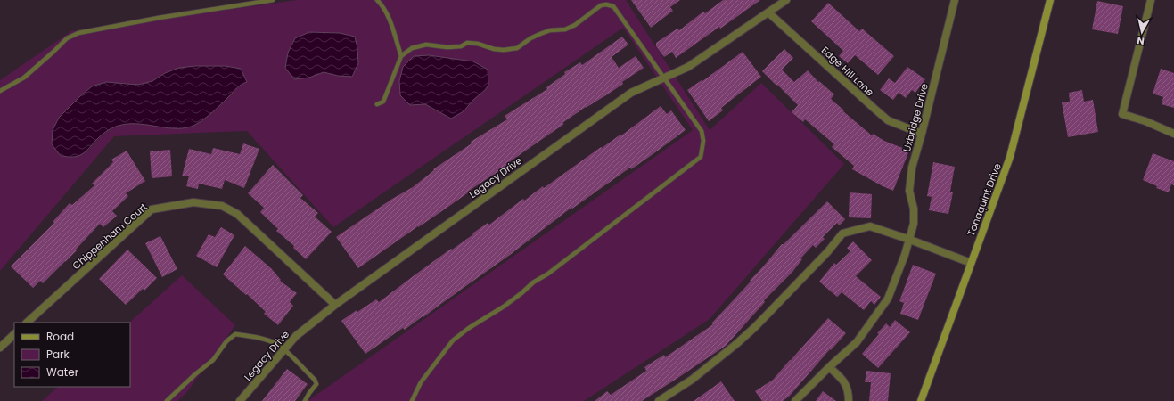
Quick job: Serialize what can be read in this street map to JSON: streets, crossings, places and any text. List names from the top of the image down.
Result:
{
  "streets": {
    "street": [
      "Edge Hill Lane",
      "Uxbridge Drive",
      "Legacy Drive",
      "Tonaquint Drive",
      "Chippenham Court"
    ]
  },
  "crossings": [
    ["Edge Hill Lane", "Uxbridge Drive"],
    ["Edge Hill Lane", "Legacy Drive"],
    ["Legacy Drive", "Chippenham Court"]
  ],
  "legend": ["Road", "Park", "Water"],
  "north": "bottom"
}
